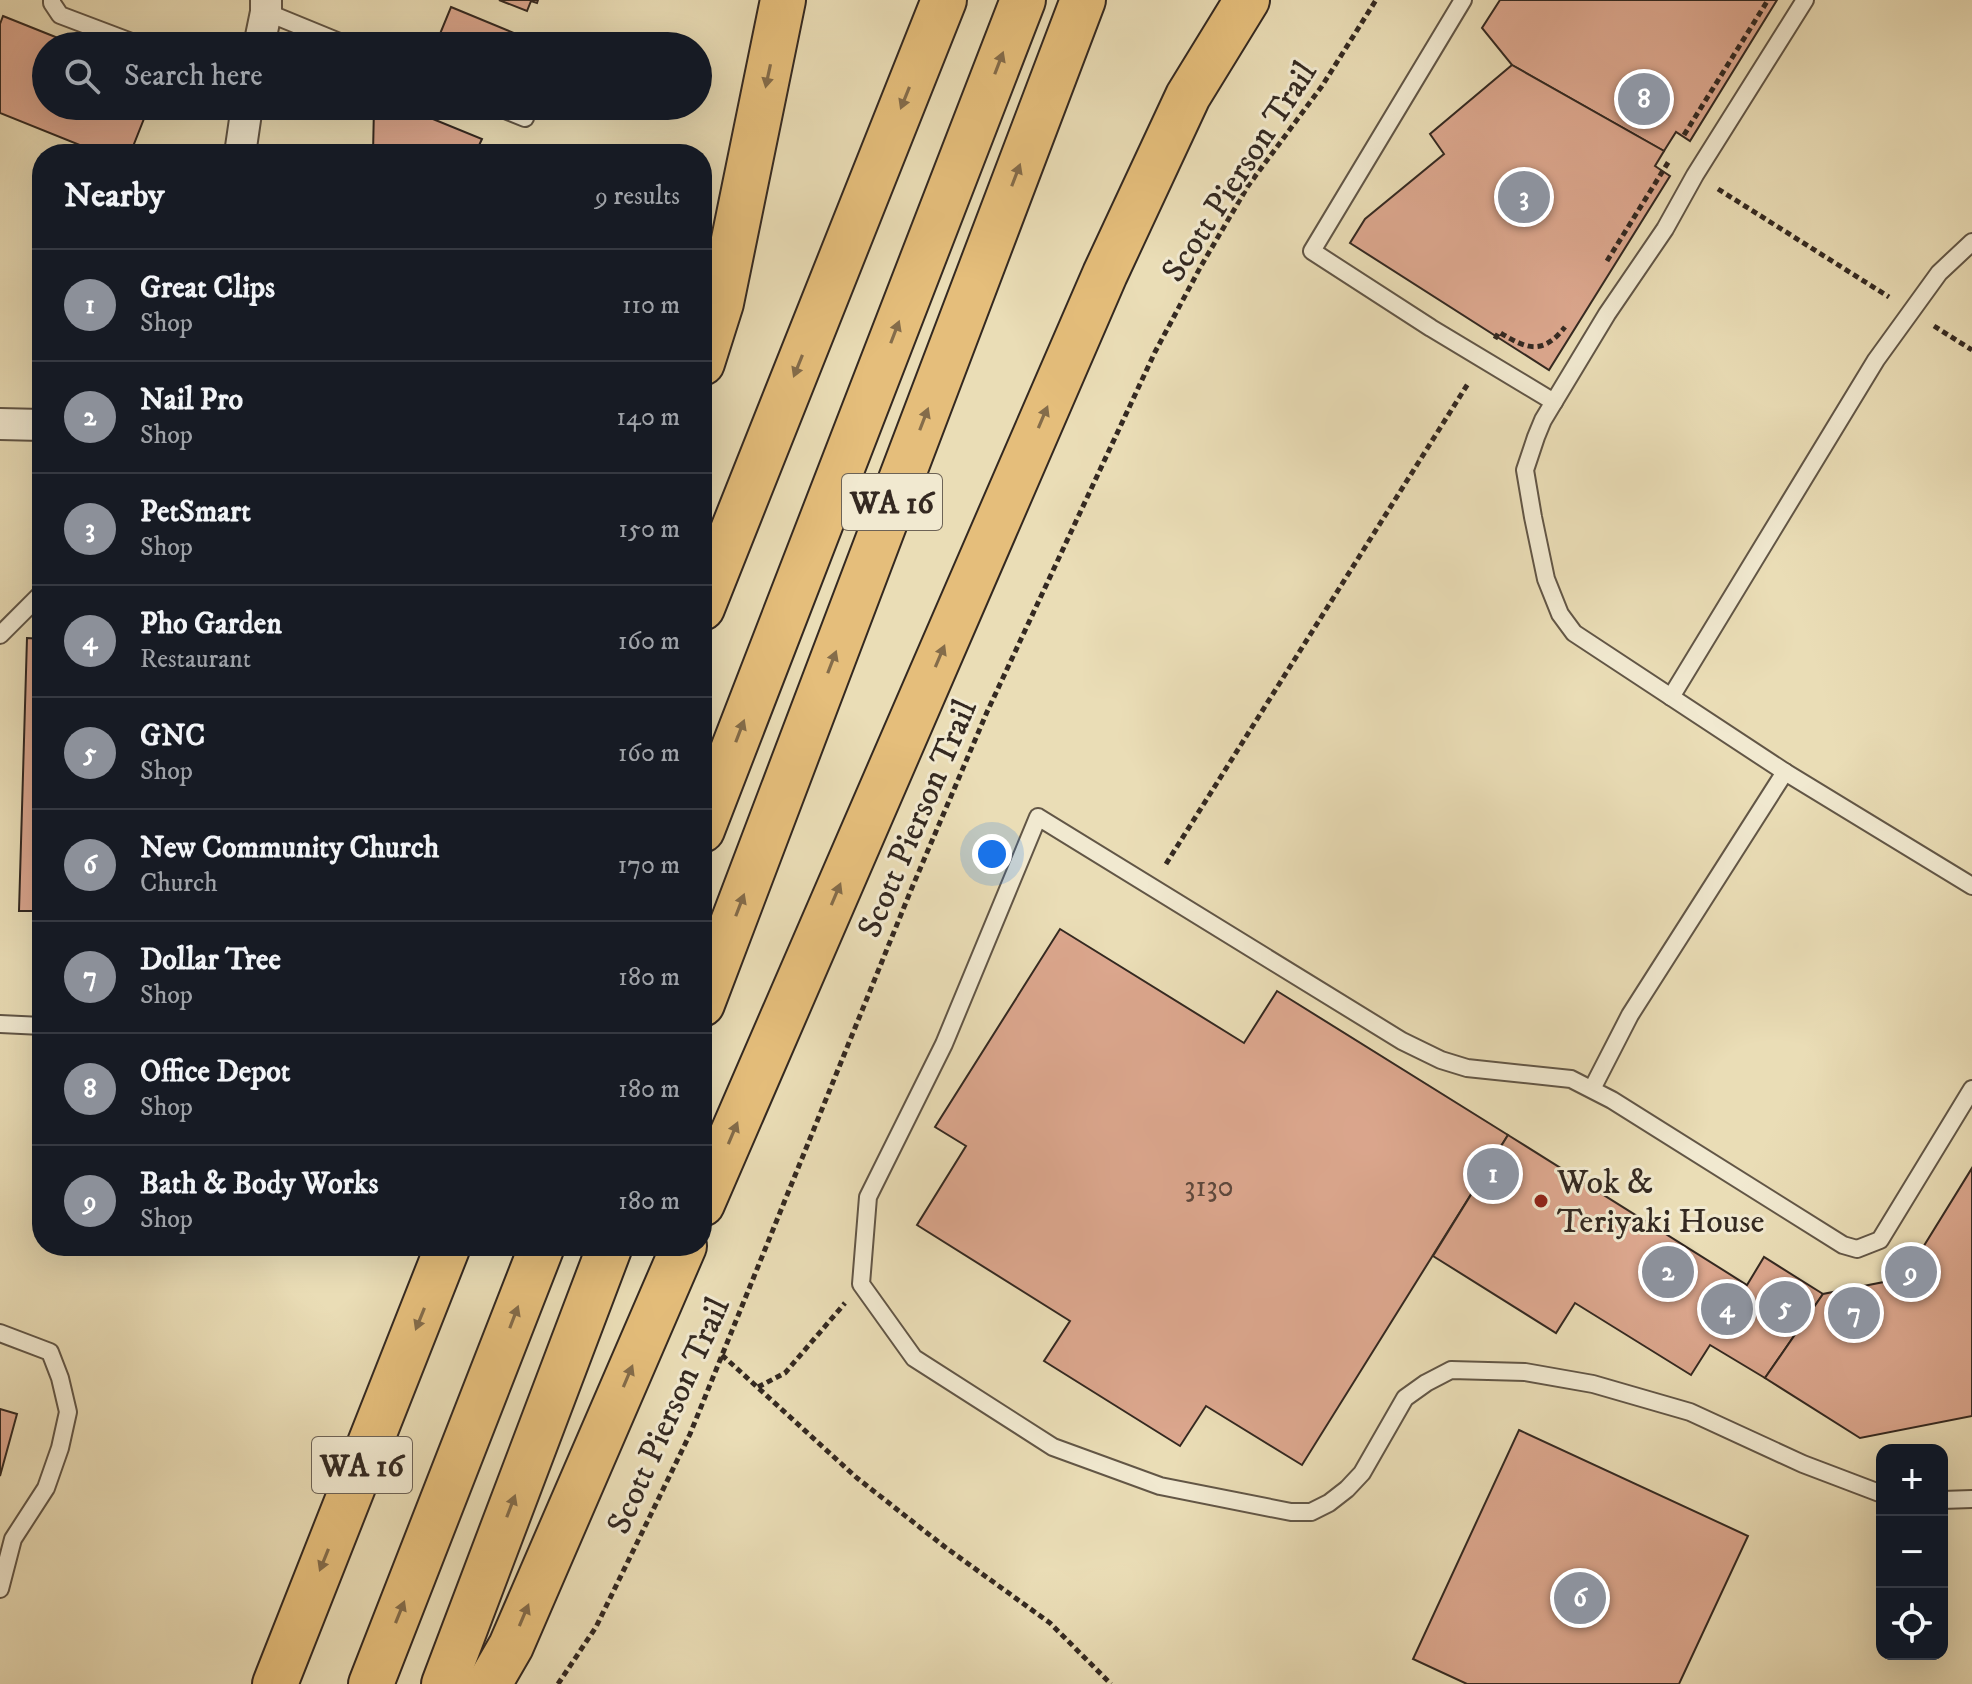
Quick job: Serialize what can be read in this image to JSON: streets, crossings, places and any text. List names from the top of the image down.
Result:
{
  "streets": {
    "highway": ["WA 16"],
    "path": ["Scott Pierson Trail"]
  },
  "places": ["Wok & Teriyaki House"],
  "house_numbers": ["3130"],
  "page": {
    "search": "Search here",
    "pins": [
      "8",
      "3",
      "1",
      "2",
      "9",
      "5",
      "4",
      "7",
      "6"
    ],
    "heading": ["Nearby", "9 results"],
    "list": [
      {
        "mark": "1",
        "name": "Great Clips",
        "note": "Shop",
        "value": "110 m"
      },
      {
        "mark": "2",
        "name": "Nail Pro",
        "note": "Shop",
        "value": "140 m"
      },
      {
        "mark": "3",
        "name": "PetSmart",
        "note": "Shop",
        "value": "150 m"
      },
      {
        "mark": "4",
        "name": "Pho Garden",
        "note": "Restaurant",
        "value": "160 m"
      },
      {
        "mark": "5",
        "name": "GNC",
        "note": "Shop",
        "value": "160 m"
      },
      {
        "mark": "6",
        "name": "New Community Church",
        "note": "Church",
        "value": "170 m"
      },
      {
        "mark": "7",
        "name": "Dollar Tree",
        "note": "Shop",
        "value": "180 m"
      },
      {
        "mark": "8",
        "name": "Office Depot",
        "note": "Shop",
        "value": "180 m"
      },
      {
        "mark": "9",
        "name": "Bath & Body Works",
        "note": "Shop",
        "value": "180 m"
      }
    ],
    "map_buttons": ["+", "−"]
  }
}
